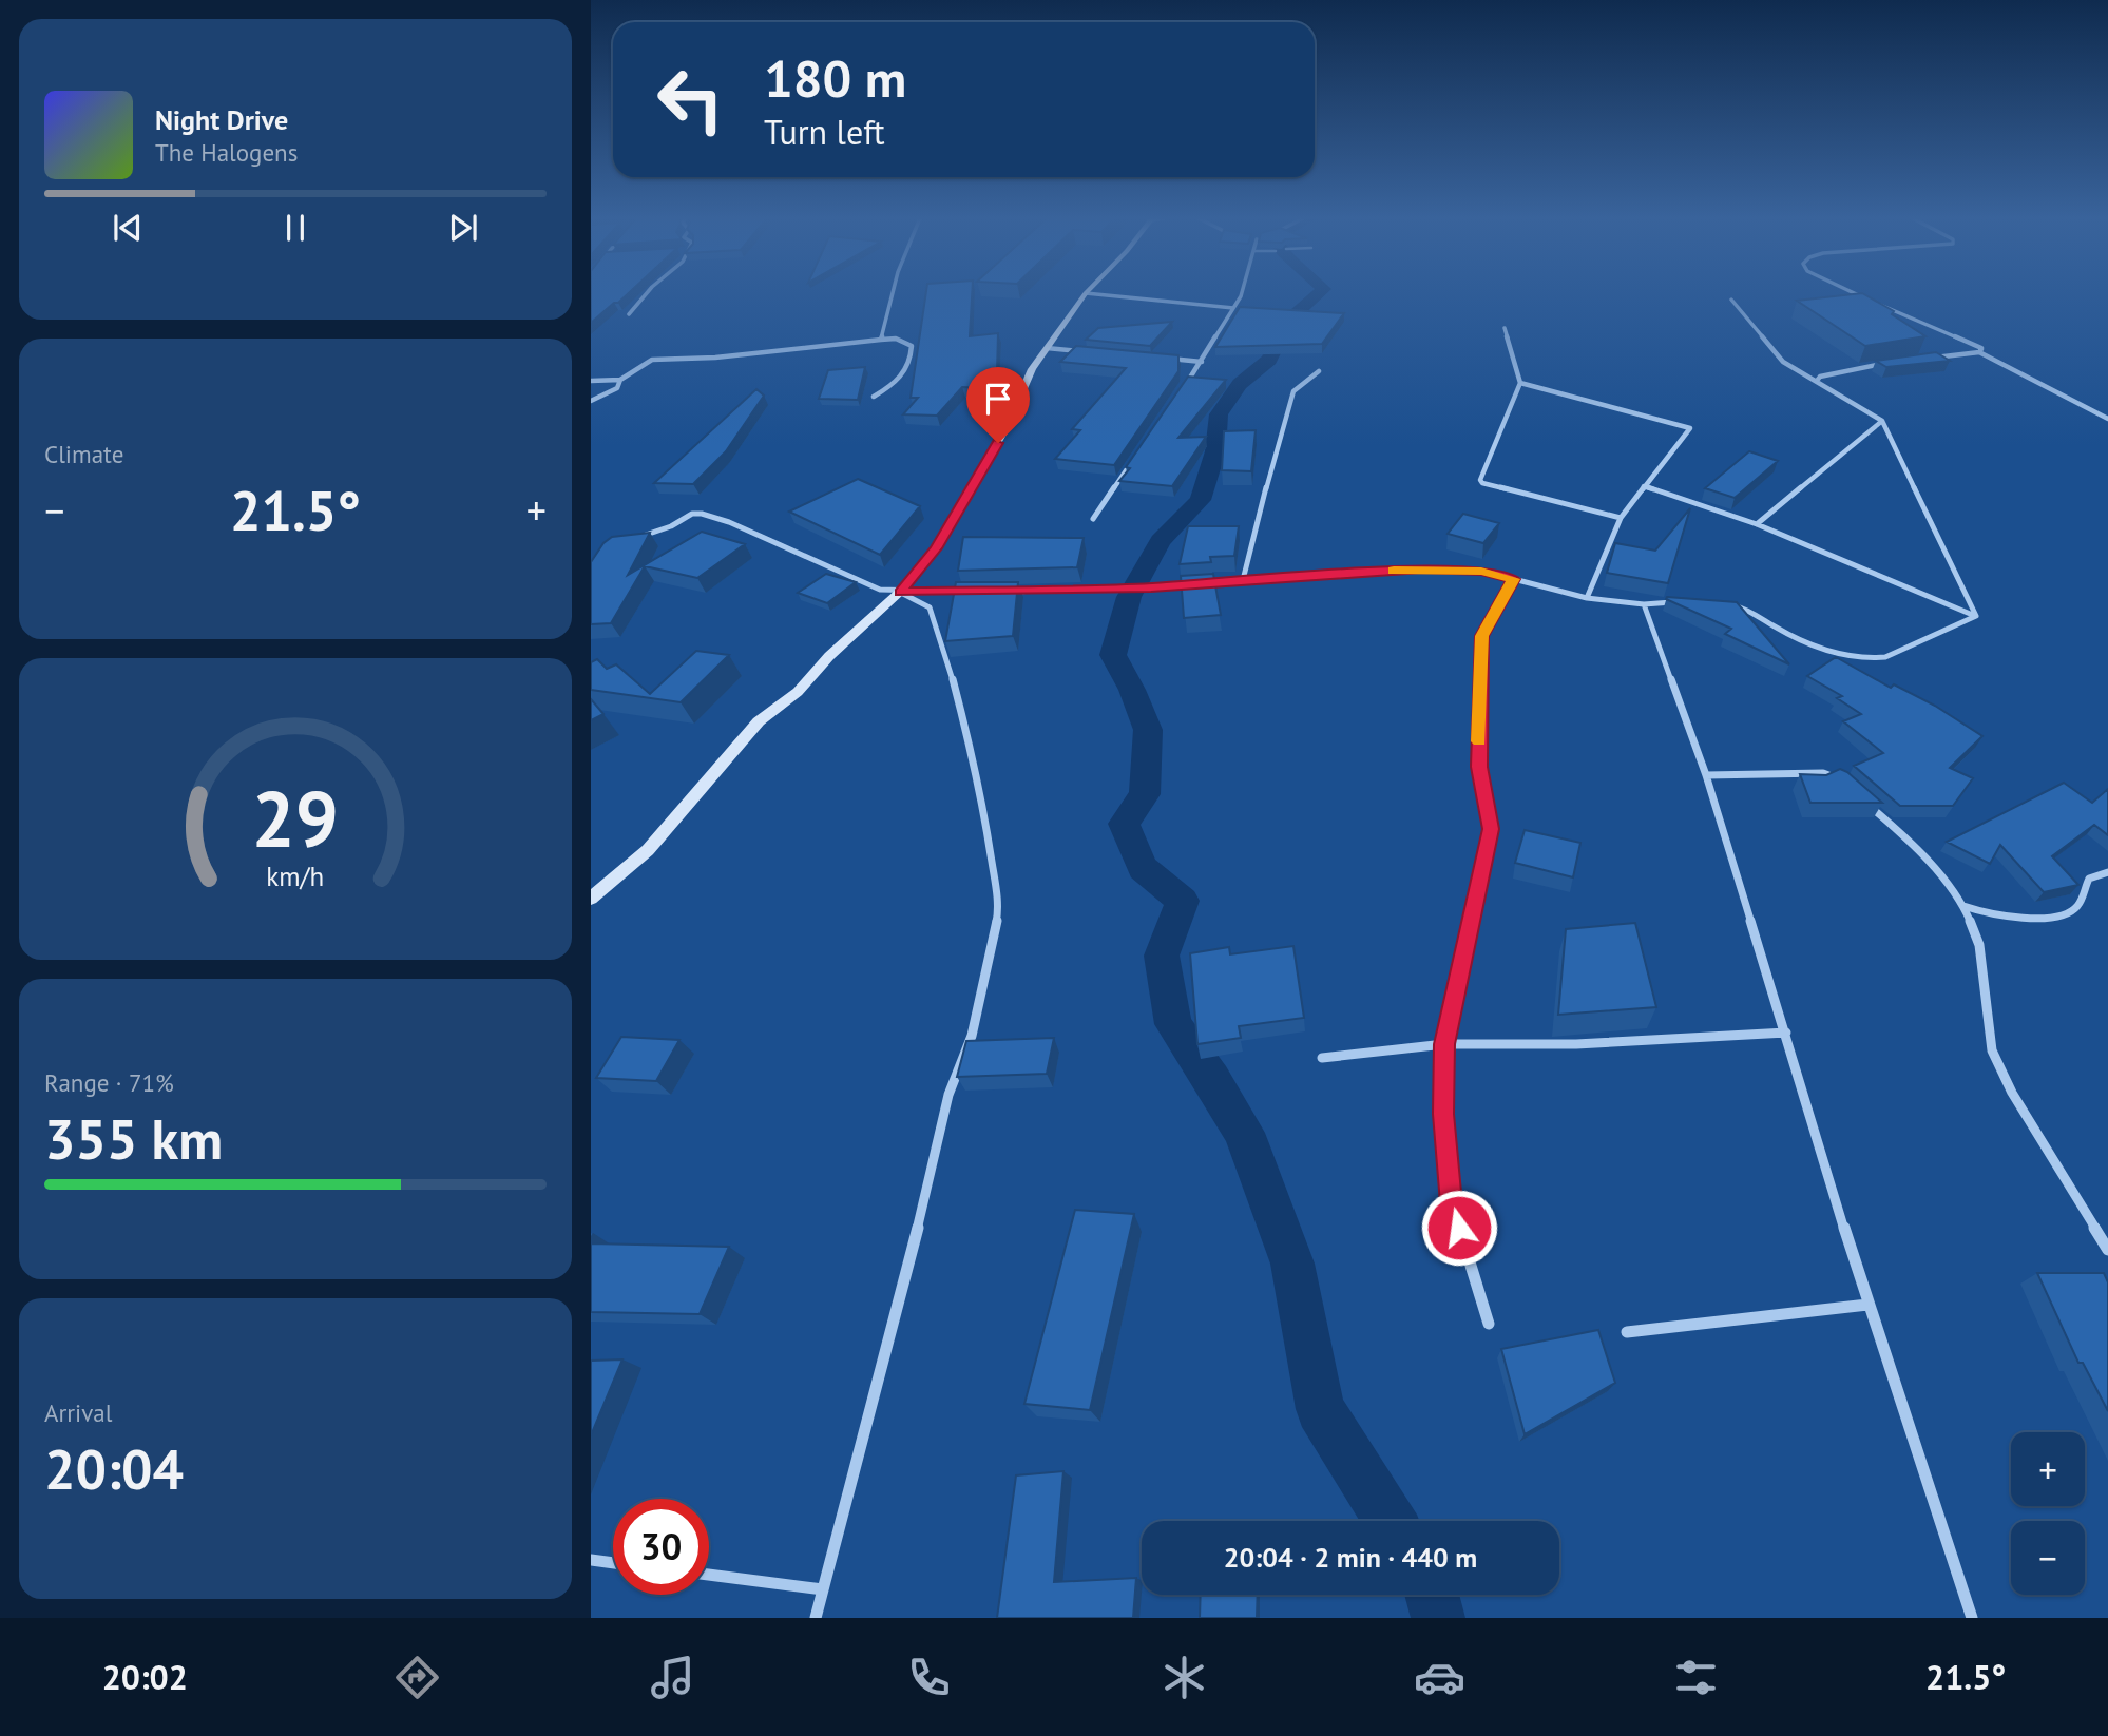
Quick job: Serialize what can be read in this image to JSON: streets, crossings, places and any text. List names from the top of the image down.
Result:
{
  "page": {
    "turn": ["180 m", "Turn left"],
    "song": ["Night Drive", "The Halogens"],
    "tile": [
      "Climate",
      ["Range · 71%", "355 km"],
      ["Arrival", "20:04"]
    ],
    "heat": ["−", "21.5°", "+"],
    "map_buttons": ["+", "−"],
    "limit": "30",
    "trip": "20:04 · 2 min · 440 m",
    "tabs": ["20:02", "21.5°"],
    "gauge": ["29", "km/h"]
  }
}
